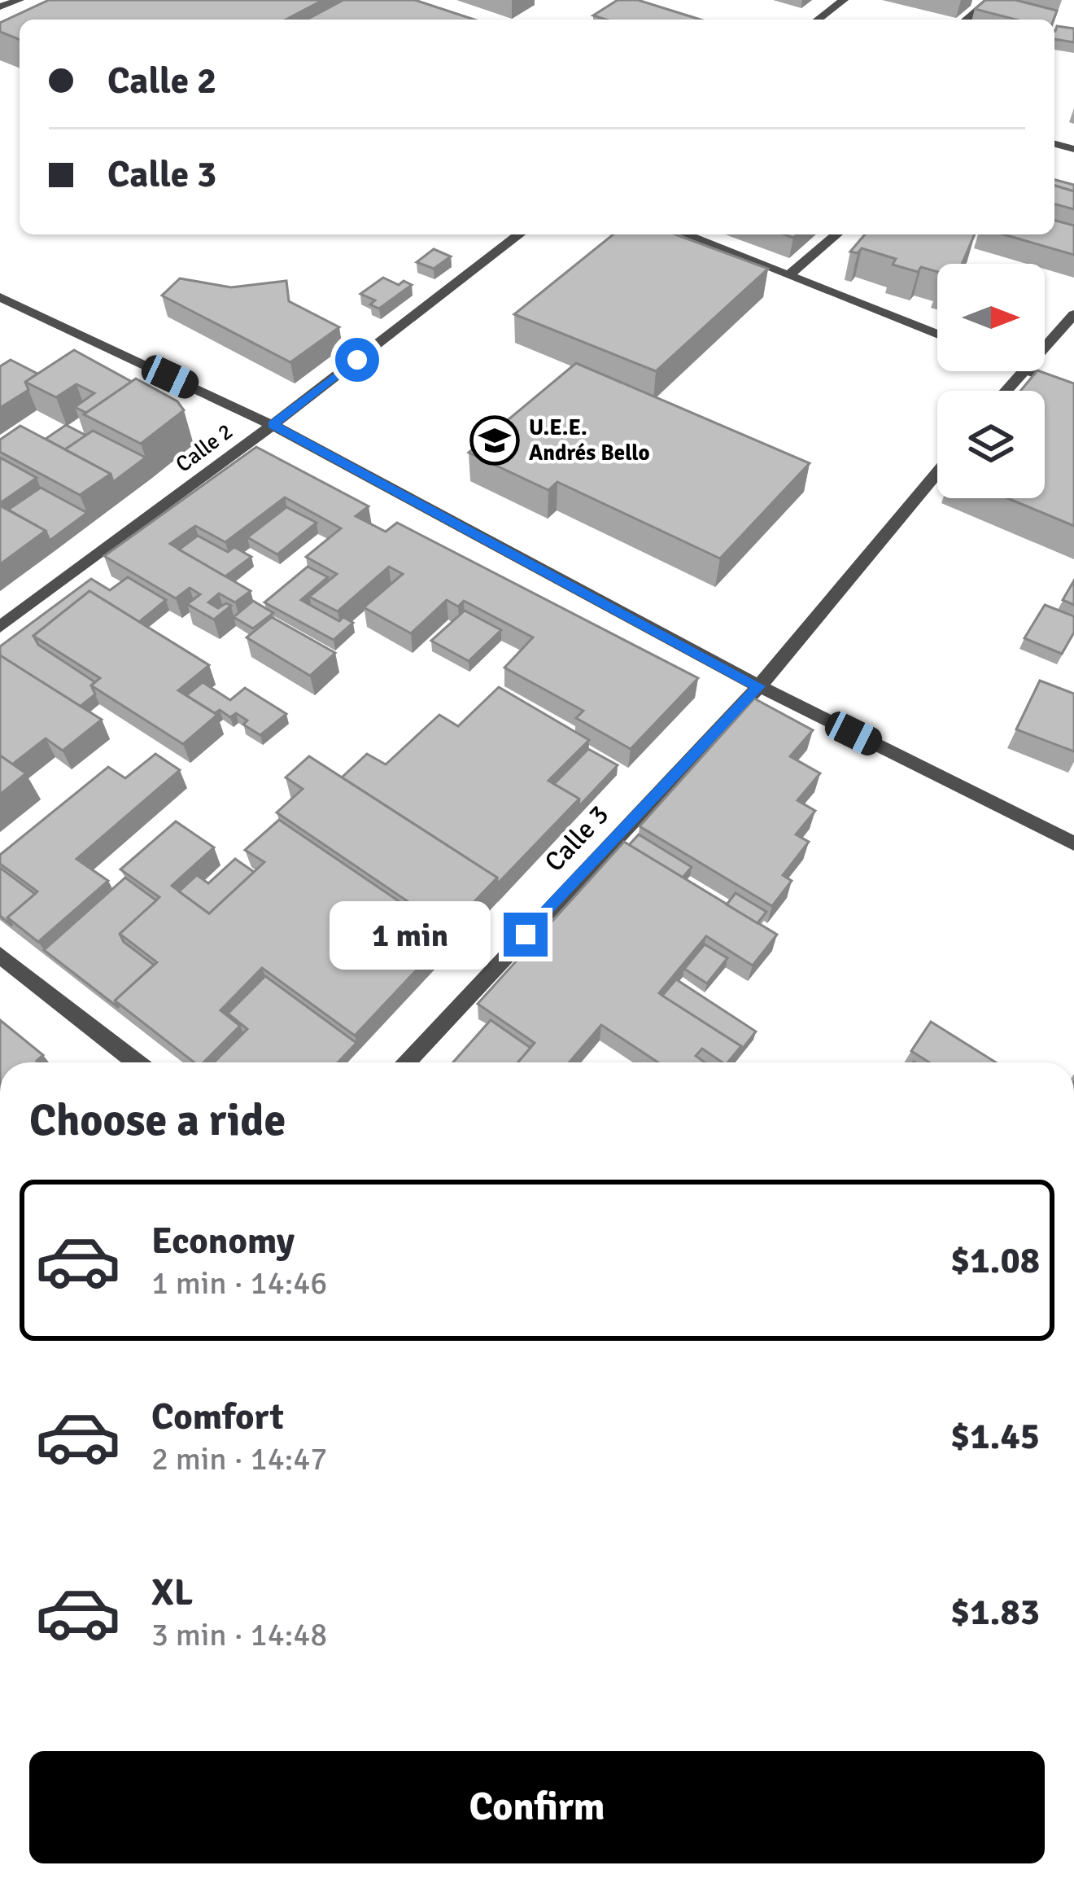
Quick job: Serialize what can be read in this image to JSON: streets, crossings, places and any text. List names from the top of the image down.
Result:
{
  "streets": {
    "street": ["Calle 2", "Calle 3"]
  },
  "places": {
    "school or university": ["U.E.E. Andrés Bello"]
  },
  "north": "right",
  "page": {
    "banner": ["Calle 2", "Calle 3"],
    "bubble": "1 min",
    "heading": "Choose a ride",
    "list": [
      {
        "name": "Economy",
        "note": "1 min · 14:46",
        "value": "$1.08"
      },
      {
        "name": "Comfort",
        "note": "2 min · 14:47",
        "value": "$1.45"
      },
      {
        "name": "XL",
        "note": "3 min · 14:48",
        "value": "$1.83"
      }
    ],
    "buttons": "Confirm"
  }
}
